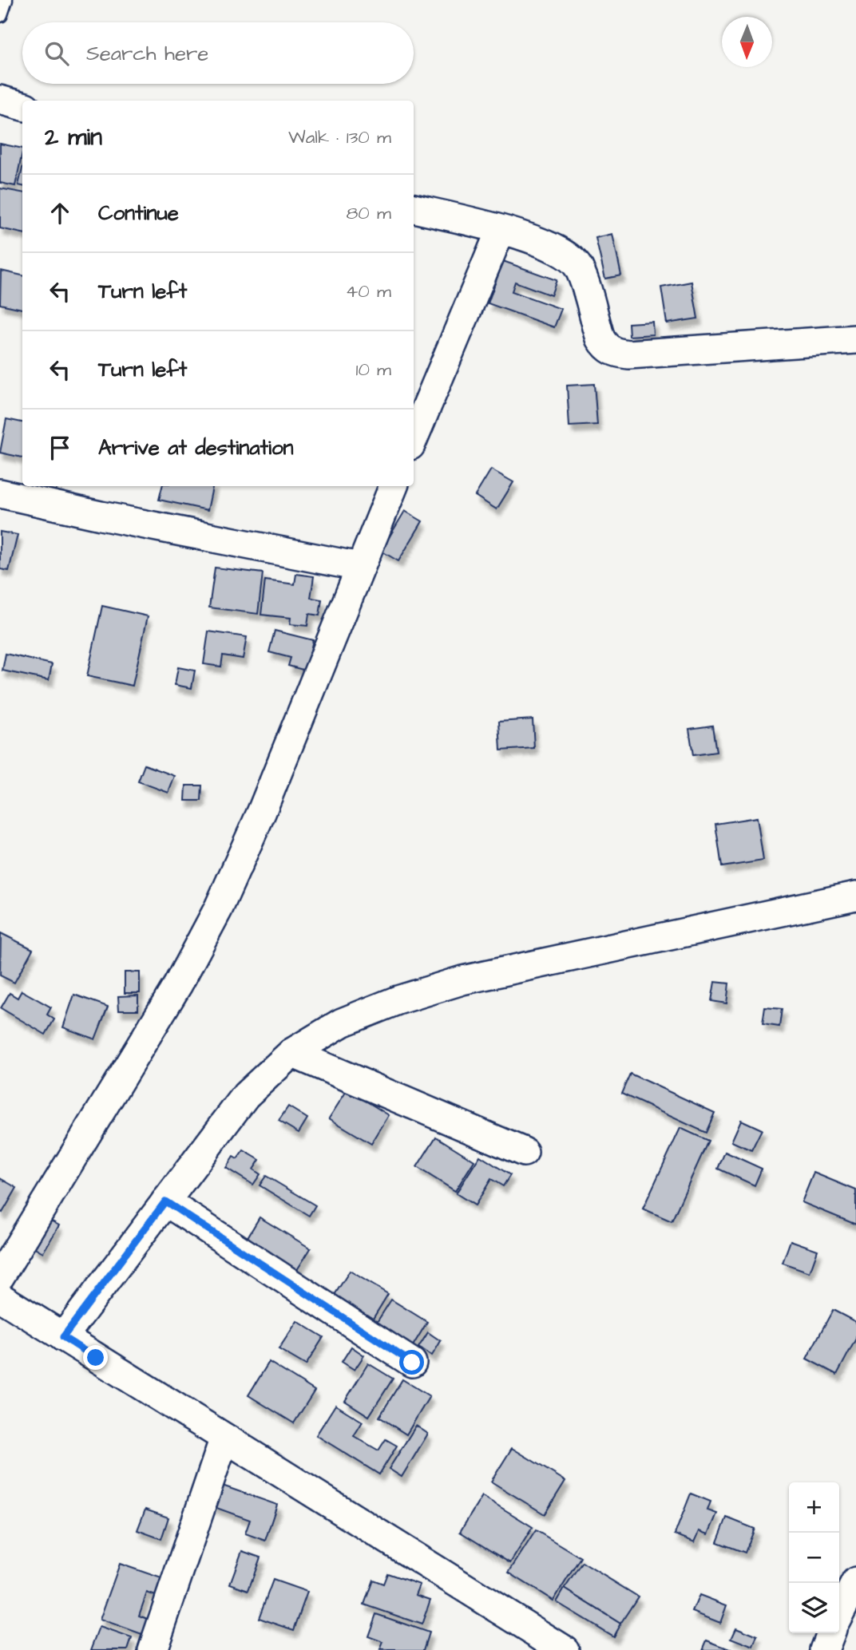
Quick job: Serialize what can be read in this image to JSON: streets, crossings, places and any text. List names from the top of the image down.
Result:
{
  "north": "bottom",
  "page": {
    "search": "Search here",
    "heading": ["2 min", "Walk · 130 m"],
    "list": [
      ["Continue", "80 m"],
      ["Turn left", "40 m"],
      ["Turn left", "10 m"],
      "Arrive at destination"
    ],
    "map_buttons": ["+", "−"]
  }
}
